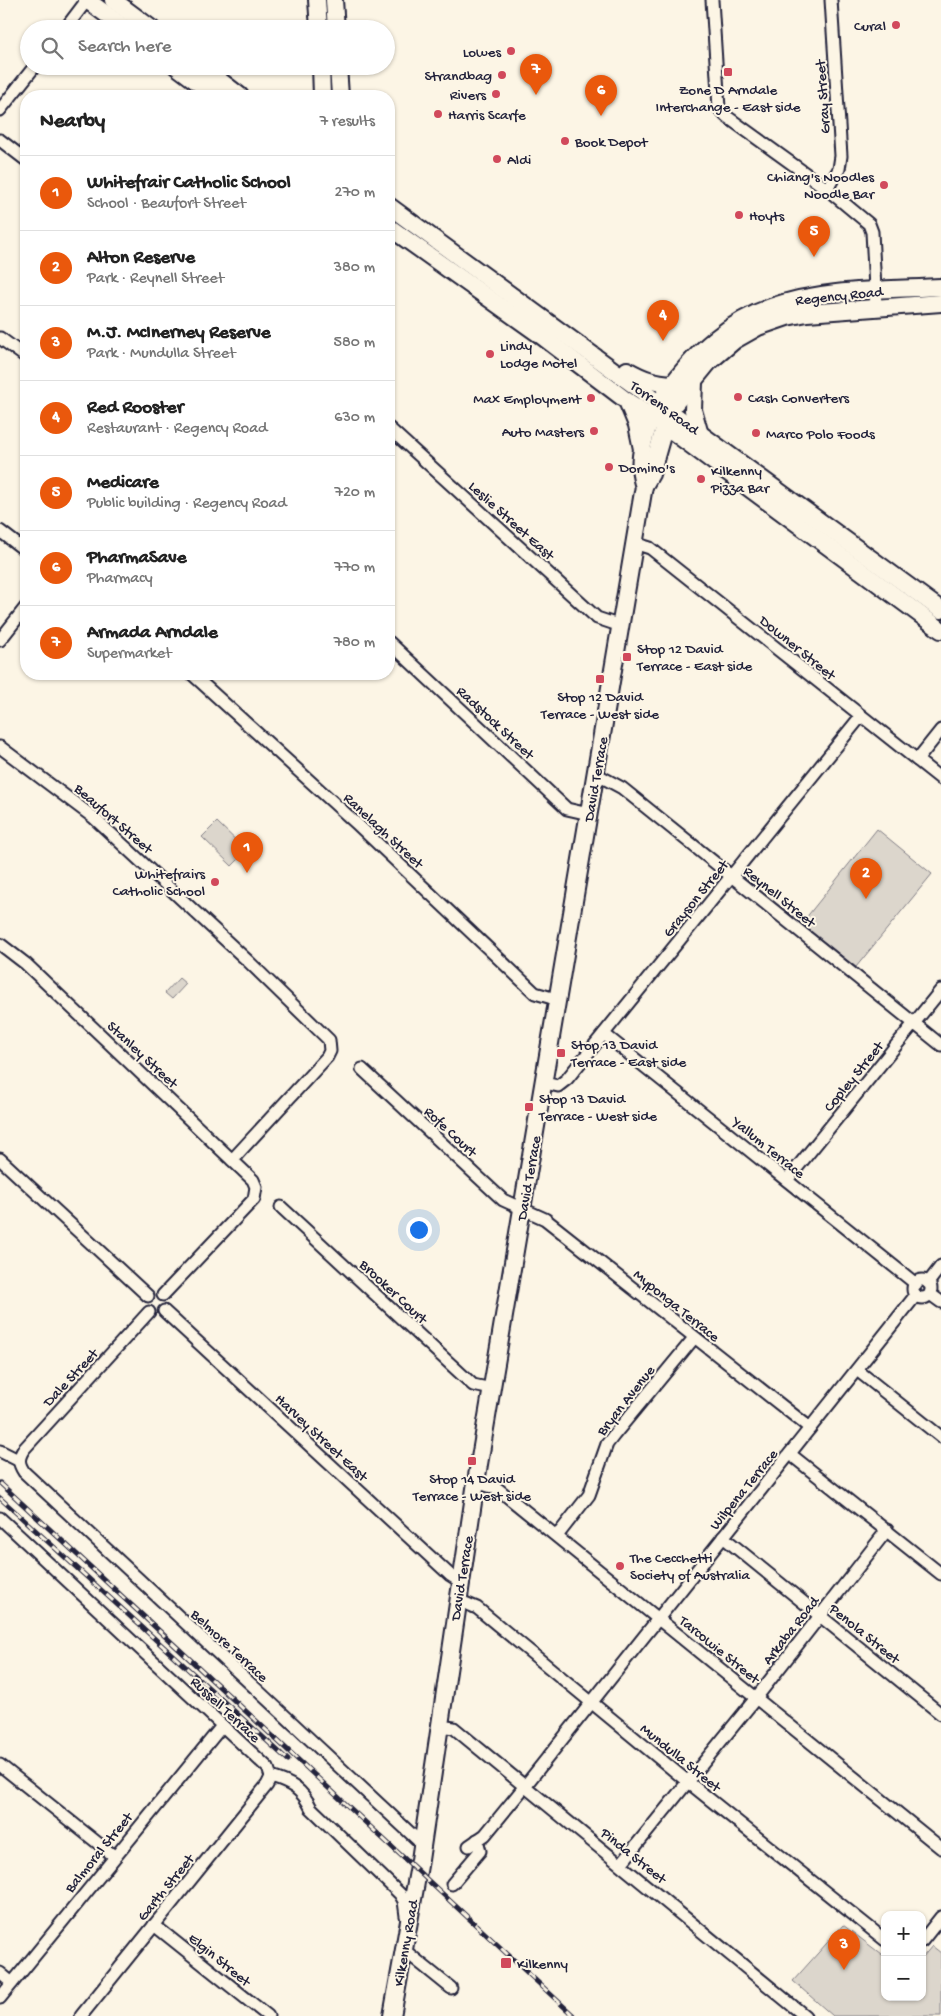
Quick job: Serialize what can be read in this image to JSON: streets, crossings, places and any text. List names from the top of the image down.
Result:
{
  "streets": {
    "main road": [
      "Regency Road",
      "Torrens Road",
      "David Terrace",
      "Kilkenny Road"
    ],
    "street": [
      "Gray Street",
      "Leslie Street East",
      "Downer Street",
      "Radstock Street",
      "Beaufort Street",
      "Ranelagh Street",
      "Reynell Street",
      "Grayson Street",
      "Stanley Street",
      "Copley Street",
      "Rofe Court",
      "Yallum Terrace",
      "Brooker Court",
      "Myponga Terrace",
      "Dale Street",
      "Bryan Avenue",
      "Harvey Street East",
      "Wilpena Terrace",
      "Arkaba Road",
      "Penola Street",
      "Belmore Terrace",
      "Tarcowie Street",
      "Russell Terrace",
      "Mundulla Street",
      "Balmoral Street",
      "Pinda Street",
      "Garth Street",
      "Elgin Street"
    ]
  },
  "crossings": [
    ["Regency Road", "Torrens Road"],
    ["Regency Road", "David Terrace"],
    ["Torrens Road", "David Terrace"],
    ["Leslie Street East", "David Terrace"],
    ["Downer Street", "David Terrace"],
    ["Downer Street", "Grayson Street"],
    ["Radstock Street", "David Terrace"],
    ["David Terrace", "Ranelagh Street"],
    ["David Terrace", "Reynell Street"],
    ["David Terrace", "Grayson Street"],
    ["David Terrace", "Rofe Court"],
    ["David Terrace", "Brooker Court"],
    ["David Terrace", "Myponga Terrace"],
    ["David Terrace", "Harvey Street East"],
    ["David Terrace", "Belmore Terrace"],
    ["David Terrace", "Tarcowie Street"],
    ["David Terrace", "Mundulla Street"],
    ["David Terrace", "Pinda Street"],
    ["David Terrace", "Kilkenny Road"],
    ["Beaufort Street", "Stanley Street"],
    ["Reynell Street", "Grayson Street"],
    ["Reynell Street", "Copley Street"],
    ["Grayson Street", "Yallum Terrace"],
    ["Stanley Street", "Dale Street"],
    ["Stanley Street", "Harvey Street East"],
    ["Copley Street", "Yallum Terrace"],
    ["Rofe Court", "Myponga Terrace"],
    ["Yallum Terrace", "Wilpena Terrace"],
    ["Myponga Terrace", "Bryan Avenue"],
    ["Myponga Terrace", "Wilpena Terrace"],
    ["Dale Street", "Harvey Street East"],
    ["Dale Street", "Belmore Terrace"],
    ["Bryan Avenue", "Tarcowie Street"],
    ["Wilpena Terrace", "Penola Street"],
    ["Wilpena Terrace", "Tarcowie Street"],
    ["Wilpena Terrace", "Mundulla Street"],
    ["Wilpena Terrace", "Pinda Street"],
    ["Arkaba Road", "Penola Street"],
    ["Arkaba Road", "Tarcowie Street"],
    ["Arkaba Road", "Mundulla Street"],
    ["Arkaba Road", "Pinda Street"],
    ["Russell Terrace", "Balmoral Street"],
    ["Russell Terrace", "Garth Street"],
    ["Garth Street", "Elgin Street"]
  ],
  "places": {
    "other": [
      "Cural",
      "Lowes",
      "Strandbag",
      "Rivers",
      "Harris Scarfe",
      "Book Depot",
      "Aldi",
      "Chiang's Noodles Noodle Bar",
      "Hoyts",
      "Lindy Lodge Motel",
      "Cash Converters",
      "Max Employment",
      "Auto Masters",
      "Marco Polo Foods",
      "Domino's",
      "Kilkenny Pizza Bar",
      "Whitefrairs Catholic School",
      "The Cecchetti Society of Australia"
    ],
    "transit": [
      "Zone D Arndale Interchange - East side",
      "Stop 12 David Terrace - East side",
      "Stop 12 David Terrace - West side",
      "Stop 13 David Terrace - East side",
      "Stop 13 David Terrace - West side",
      "Stop 14 David Terrace - West side",
      "Kilkenny"
    ]
  },
  "page": {
    "search": "Search here",
    "pins": [
      "7",
      "6",
      "5",
      "4",
      "1",
      "2",
      "3"
    ],
    "heading": ["Nearby", "7 results"],
    "list": [
      {
        "mark": "1",
        "name": "Whitefrair Catholic School",
        "note": "School · Beaufort Street",
        "value": "270 m"
      },
      {
        "mark": "2",
        "name": "Alton Reserve",
        "note": "Park · Reynell Street",
        "value": "380 m"
      },
      {
        "mark": "3",
        "name": "M.J. McInerney Reserve",
        "note": "Park · Mundulla Street",
        "value": "580 m"
      },
      {
        "mark": "4",
        "name": "Red Rooster",
        "note": "Restaurant · Regency Road",
        "value": "630 m"
      },
      {
        "mark": "5",
        "name": "Medicare",
        "note": "Public building · Regency Road",
        "value": "720 m"
      },
      {
        "mark": "6",
        "name": "PharmaSave",
        "note": "Pharmacy",
        "value": "770 m"
      },
      {
        "mark": "7",
        "name": "Armada Arndale",
        "note": "Supermarket",
        "value": "780 m"
      }
    ],
    "map_buttons": ["+", "−"]
  }
}
